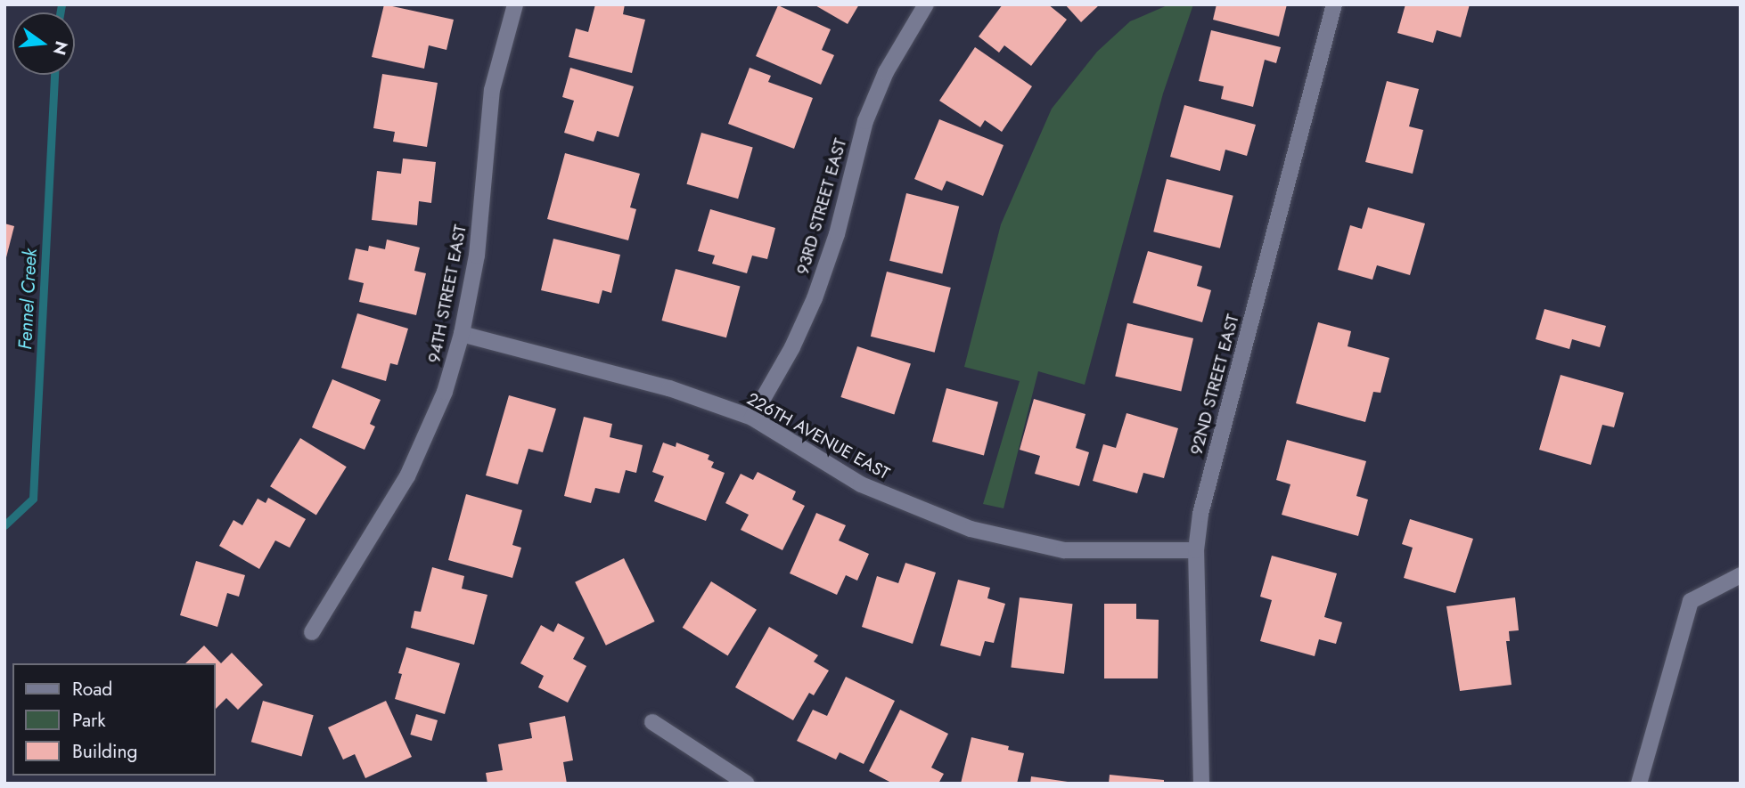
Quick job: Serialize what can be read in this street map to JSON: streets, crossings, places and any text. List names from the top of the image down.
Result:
{
  "streets": {
    "street": [
      "93RD STREET EAST",
      "94TH STREET EAST",
      "92ND STREET EAST",
      "226TH AVENUE EAST"
    ]
  },
  "crossings": [
    ["93RD STREET EAST", "226TH AVENUE EAST"],
    ["94TH STREET EAST", "226TH AVENUE EAST"],
    ["92ND STREET EAST", "226TH AVENUE EAST"]
  ],
  "water": ["Fennel Creek"],
  "legend": ["Road", "Park", "Building"],
  "north": "right"
}
